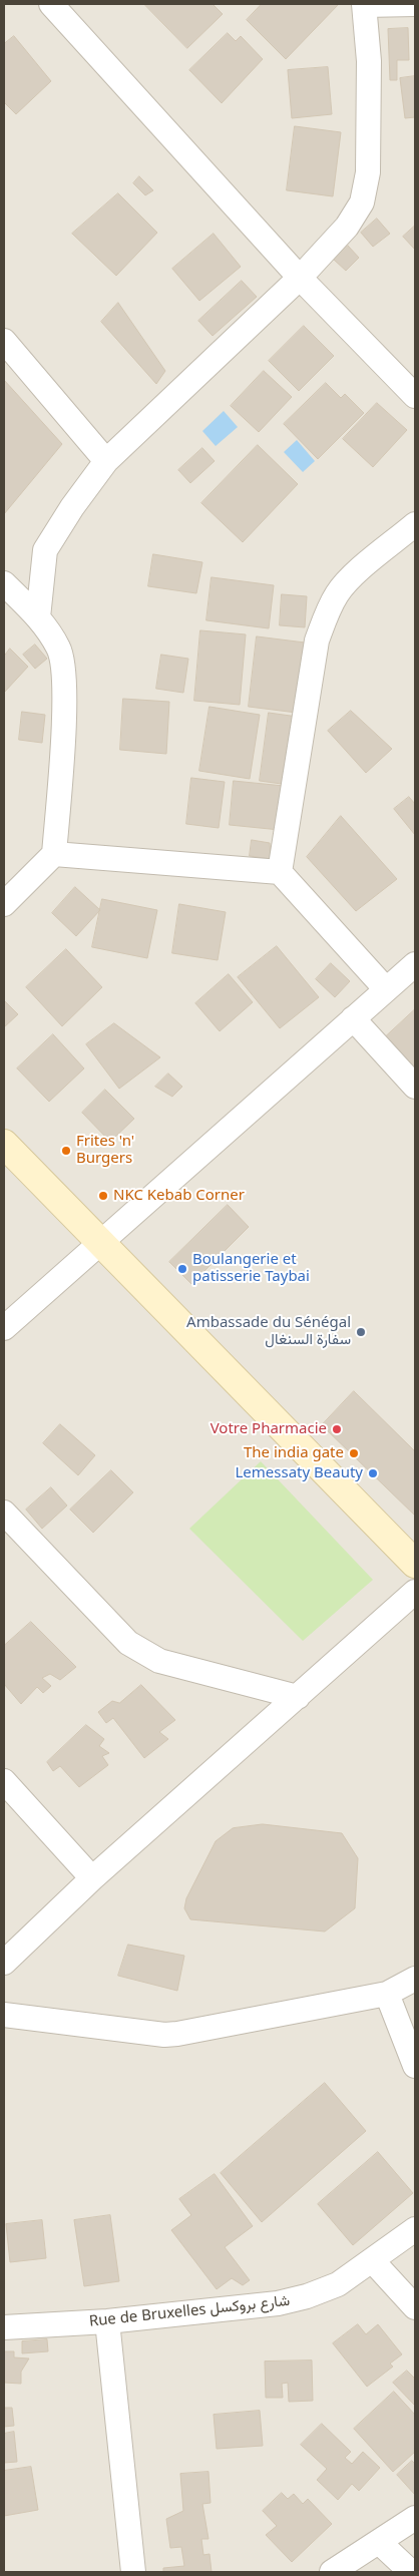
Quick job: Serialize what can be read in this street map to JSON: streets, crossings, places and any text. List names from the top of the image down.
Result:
{
  "streets": {
    "street": ["Rue de Bruxelles شارع بروكسل"]
  },
  "places": [
    "Frites 'n' Burgers",
    "NKC Kebab Corner",
    "Boulangerie et patisserie Taybai",
    "Ambassade du Sénégal سفارة السنغال",
    "Votre Pharmacie",
    "The india gate",
    "Lemessaty Beauty"
  ]
}
